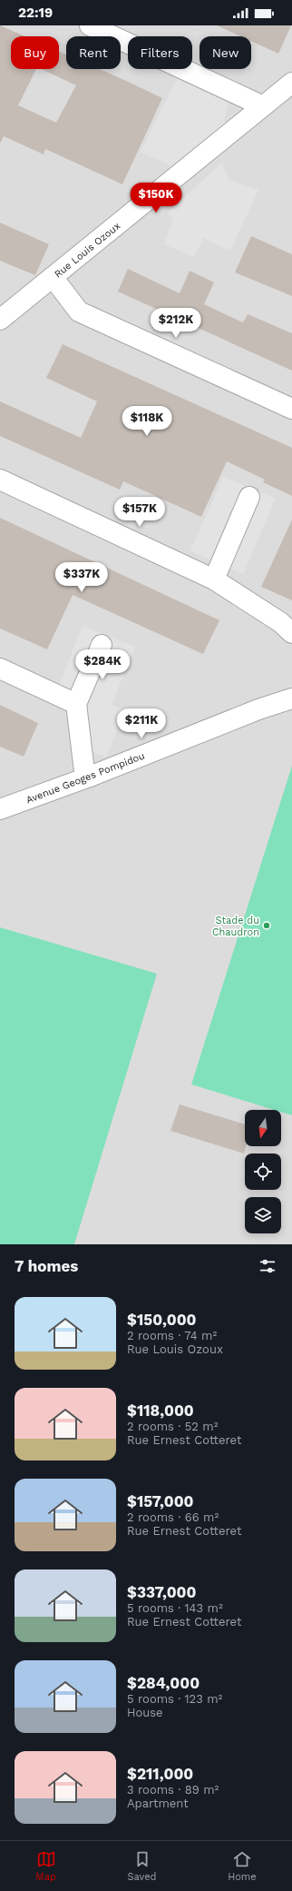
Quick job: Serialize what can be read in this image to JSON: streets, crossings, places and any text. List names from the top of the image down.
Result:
{
  "streets": {
    "street": ["Rue Louis Ozoux", "Avenue Geoges Pompidou"]
  },
  "places": ["Stade du Chaudron"],
  "north": "bottom",
  "page": {
    "status": "22:19",
    "chip": [
      "Buy",
      "Rent",
      "Filters",
      "New"
    ],
    "price": [
      "$150K",
      "$212K",
      "$118K",
      "$157K",
      "$337K",
      "$284K",
      "$211K"
    ],
    "heading": "7 homes",
    "list": [
      {
        "name": "$150,000",
        "note": "2 rooms · 74 m² · Rue Louis Ozoux"
      },
      {
        "name": "$118,000",
        "note": "2 rooms · 52 m² · Rue Ernest Cotteret"
      },
      {
        "name": "$157,000",
        "note": "2 rooms · 66 m² · Rue Ernest Cotteret"
      },
      {
        "name": "$337,000",
        "note": "5 rooms · 143 m² · Rue Ernest Cotteret"
      },
      {
        "name": "$284,000",
        "note": "5 rooms · 123 m² · House"
      },
      {
        "name": "$211,000",
        "note": "3 rooms · 89 m² · Apartment"
      }
    ],
    "tabs": ["Map", "Saved", "Home"]
  }
}
